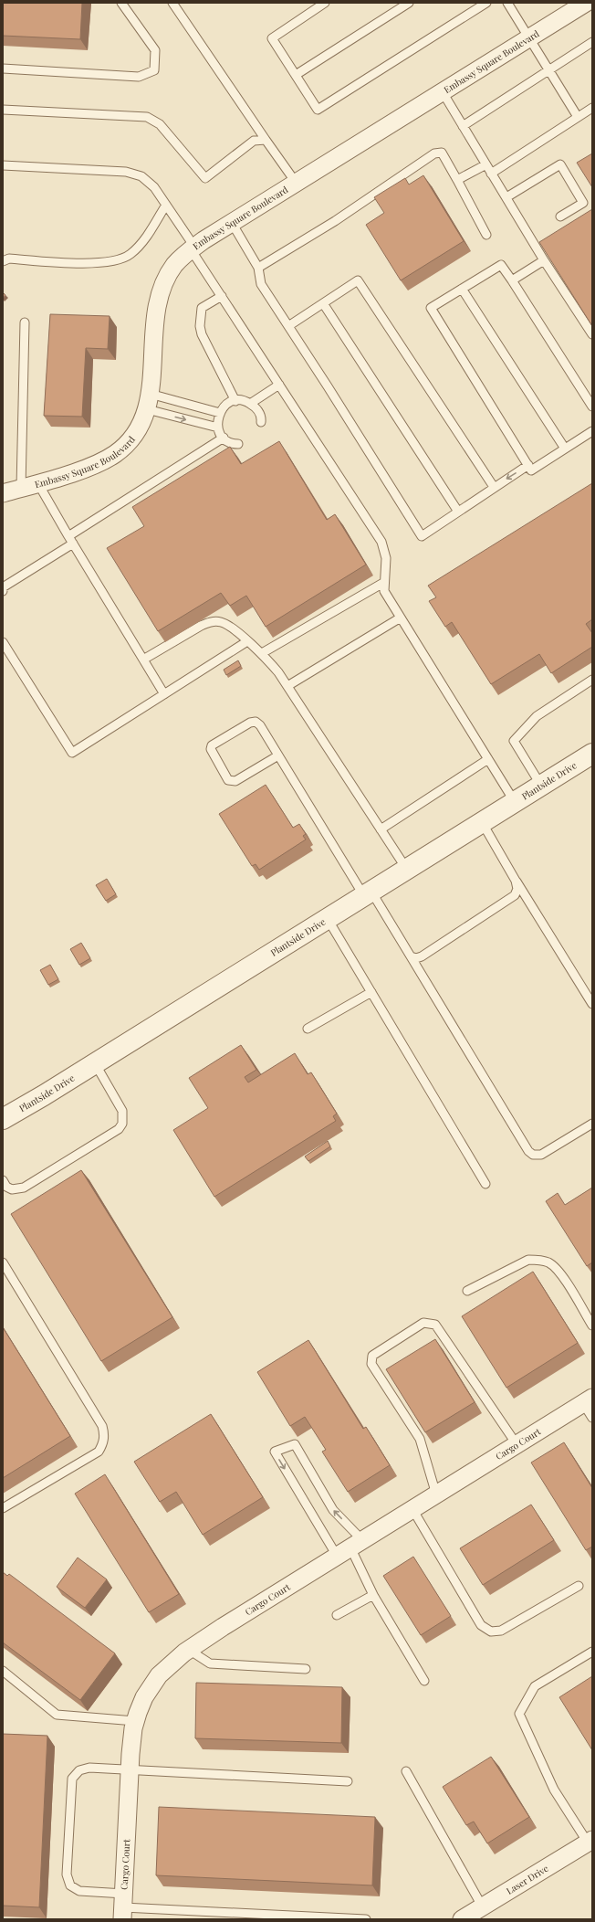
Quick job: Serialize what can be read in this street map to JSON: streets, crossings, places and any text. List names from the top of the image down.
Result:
{
  "streets": {
    "street": [
      "Embassy Square Boulevard",
      "Plantside Drive",
      "Cargo Court",
      "Laser Drive"
    ]
  }
}
